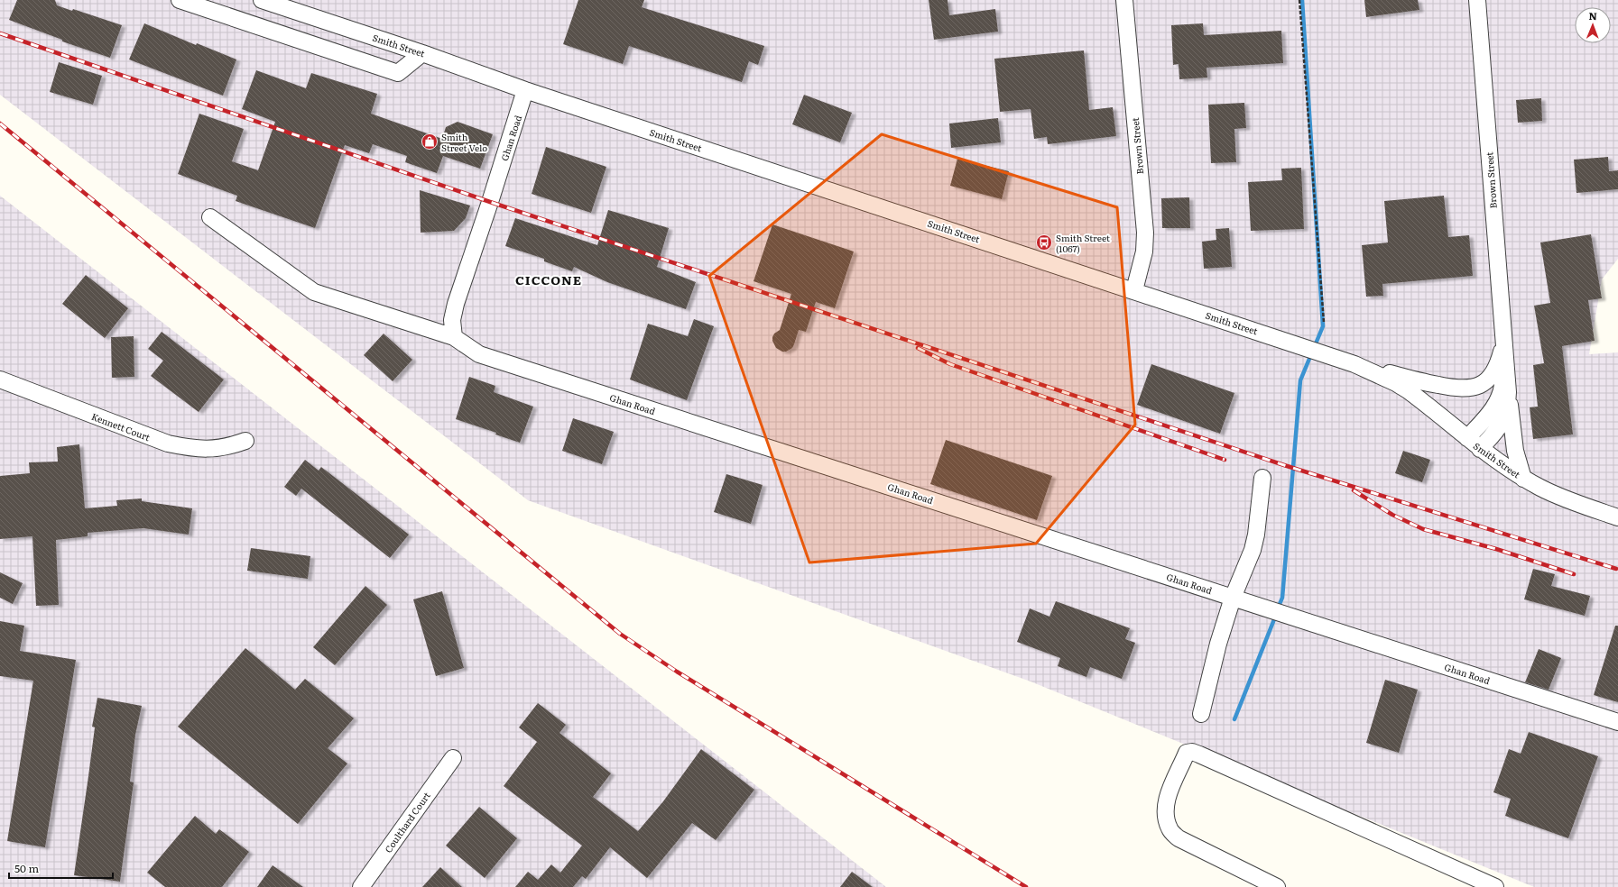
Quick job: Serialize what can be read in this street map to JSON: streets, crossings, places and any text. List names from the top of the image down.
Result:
{
  "streets": {
    "street": [
      "Smith Street",
      "Ghan Road",
      "Brown Street",
      "Kennett Court",
      "Coulthard Court"
    ]
  },
  "crossings": [
    ["Smith Street", "Ghan Road"],
    ["Smith Street", "Brown Street"]
  ],
  "districts": ["CICCONE"],
  "places": {
    "shop": ["Smith Street Velo"],
    "bus stop": ["Smith Street (1067)"]
  },
  "scale_bar": "50 m",
  "north": "top"
}
